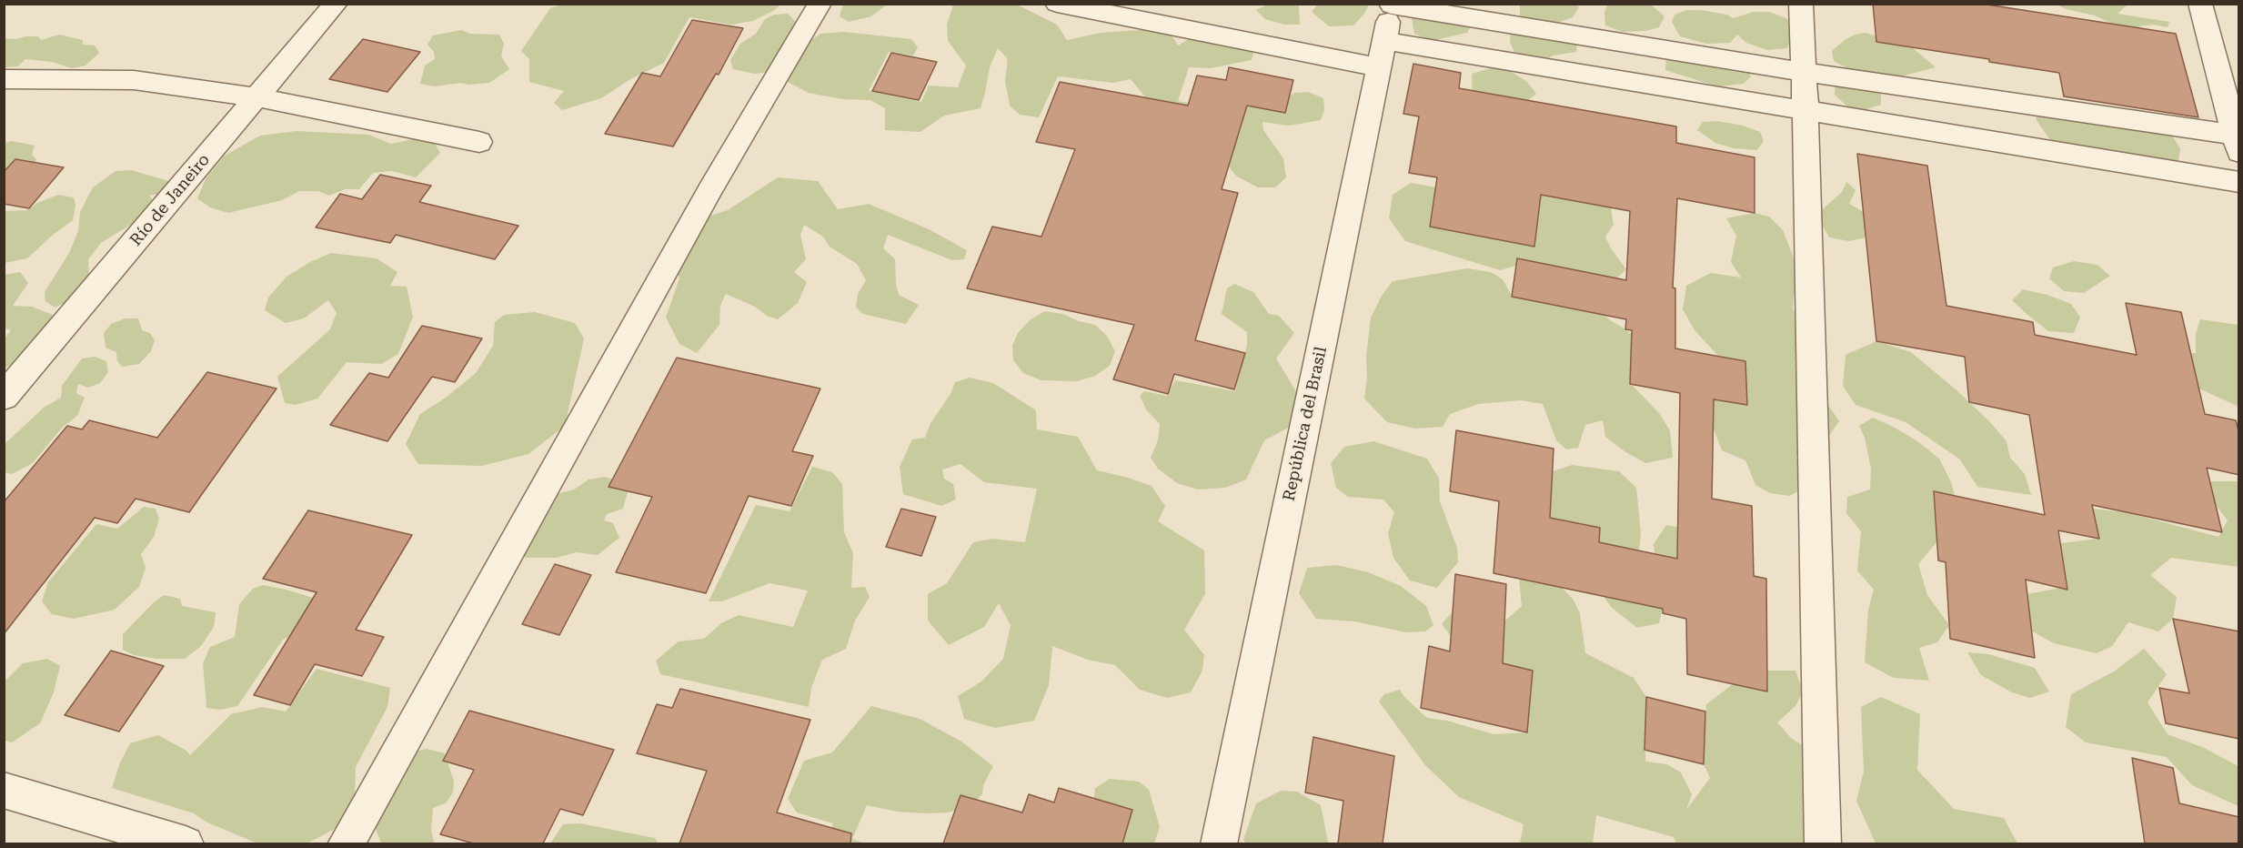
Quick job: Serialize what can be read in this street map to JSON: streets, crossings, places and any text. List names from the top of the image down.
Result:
{
  "streets": {
    "street": ["Río de Janeiro", "República del Brasil"]
  }
}
